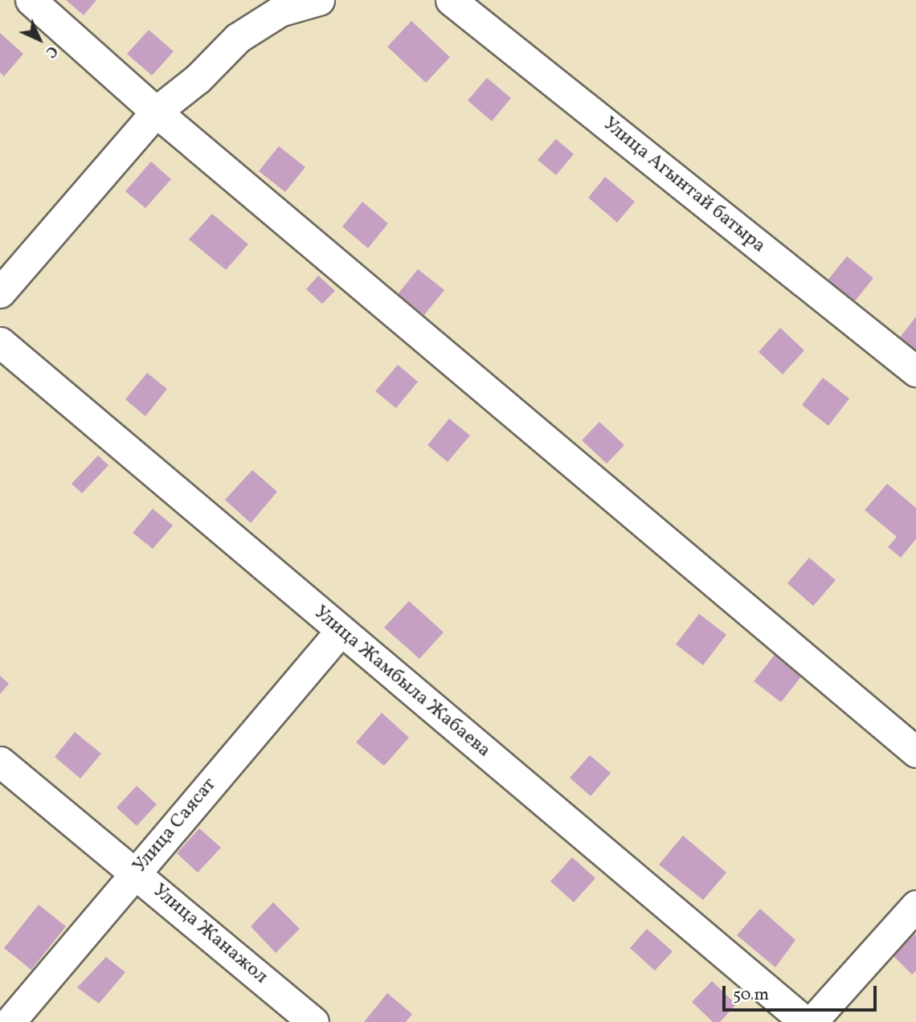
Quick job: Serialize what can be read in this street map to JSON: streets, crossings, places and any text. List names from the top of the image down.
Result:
{
  "streets": {
    "street": [
      "Улица Агынтай батыра",
      "Улица Жамбыла Жабаева",
      "Улица Саясат",
      "Улица Жанажол"
    ]
  },
  "crossings": [
    ["Улица Жамбыла Жабаева", "Улица Саясат"],
    ["Улица Саясат", "Улица Жанажол"]
  ],
  "scale_bar": "50 m",
  "north": "bottom right"
}
